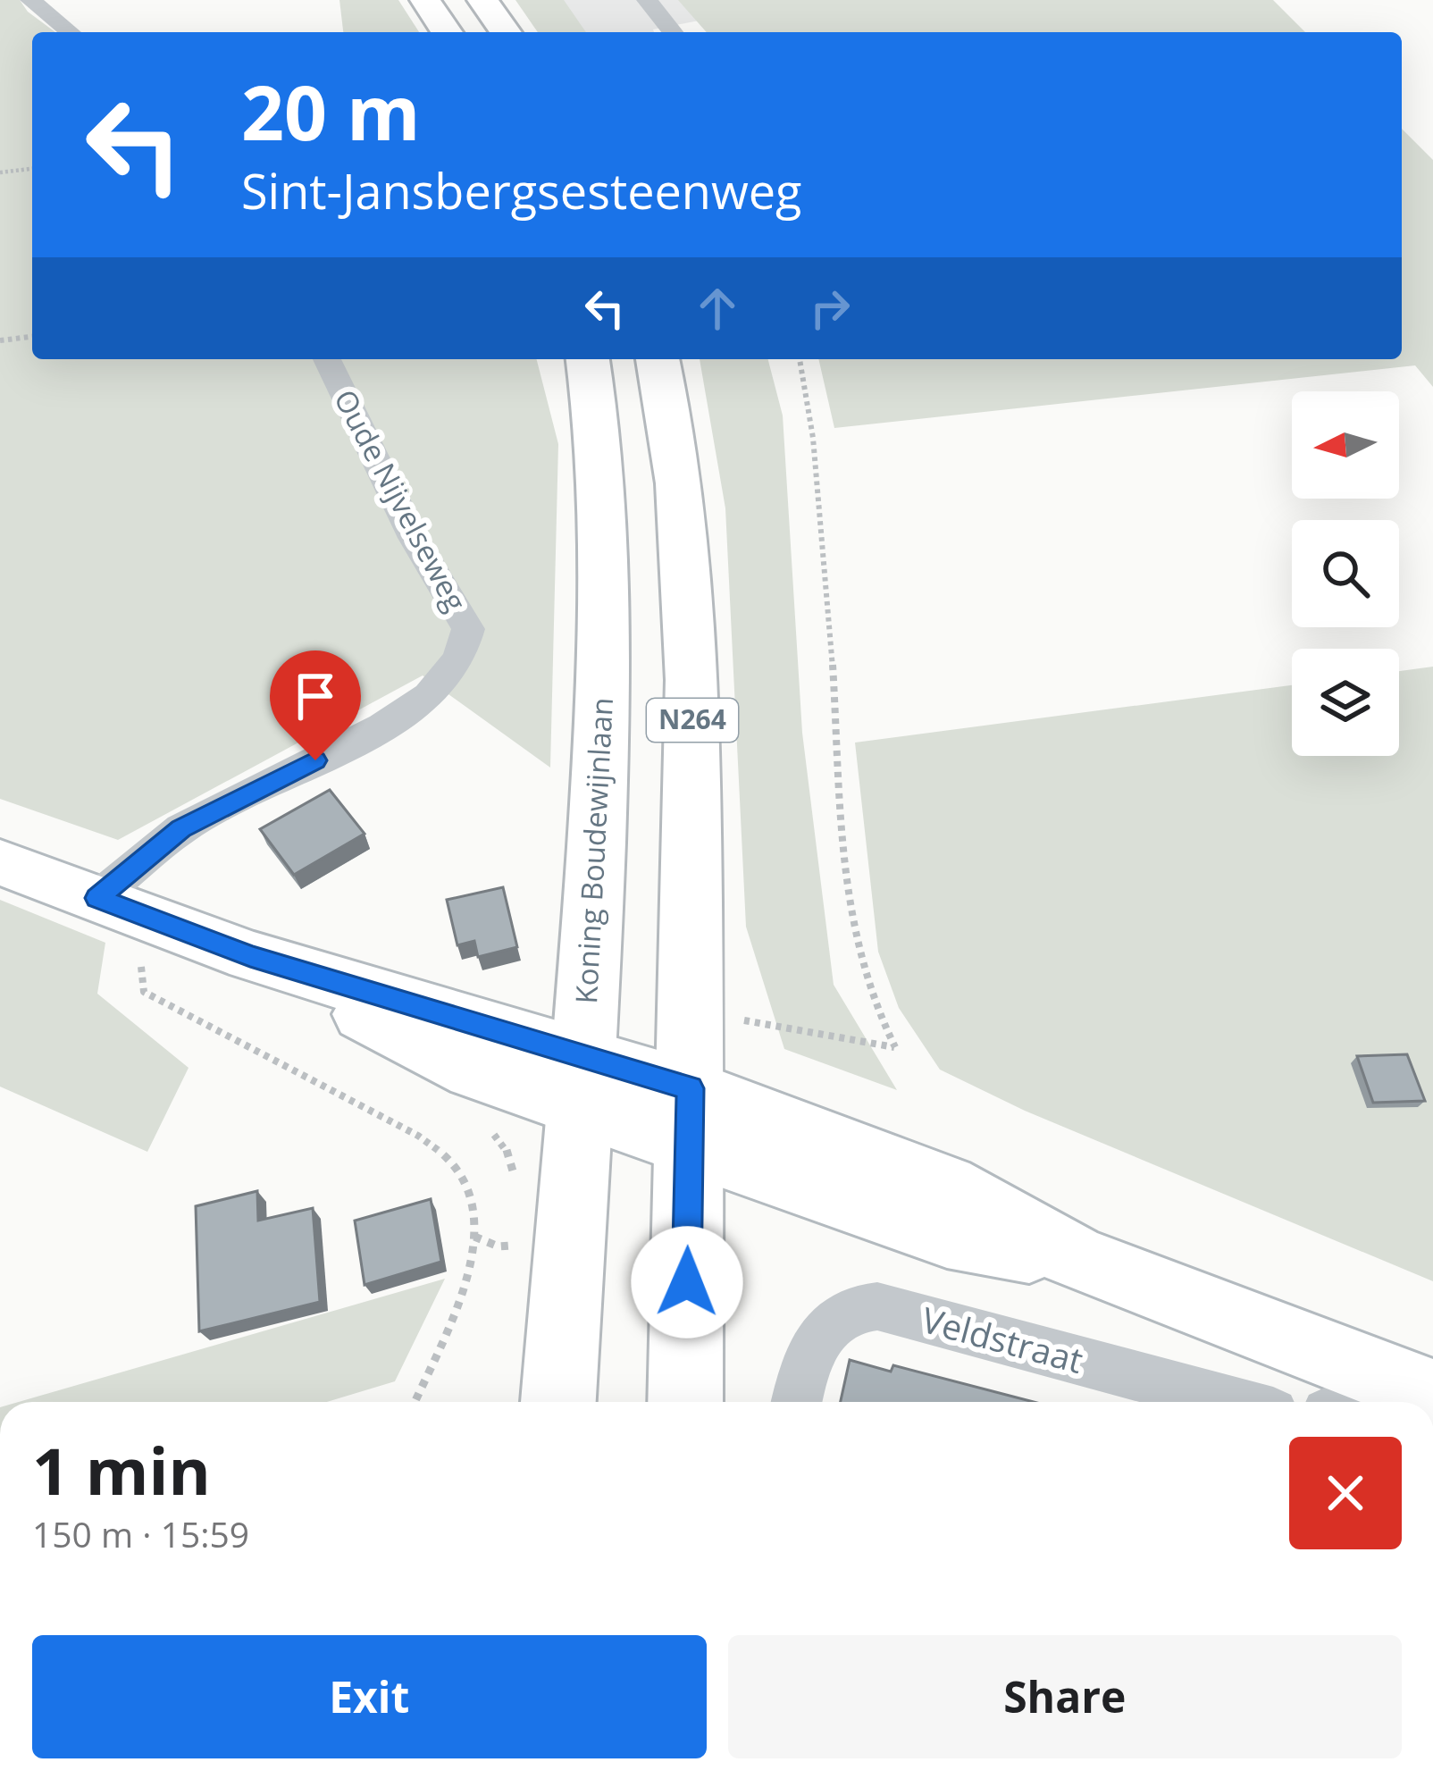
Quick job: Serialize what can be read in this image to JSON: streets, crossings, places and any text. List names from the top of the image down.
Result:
{
  "streets": {
    "highway": ["N264", "Koning Boudewijnlaan"],
    "street": ["Oude Nijvelseweg", "Veldstraat"]
  },
  "north": "left",
  "page": {
    "turn": ["20 m", "Sint-Jansbergsesteenweg"],
    "heading": ["1 min", "150 m · 15:59"],
    "buttons": ["Exit", "Share"]
  }
}
